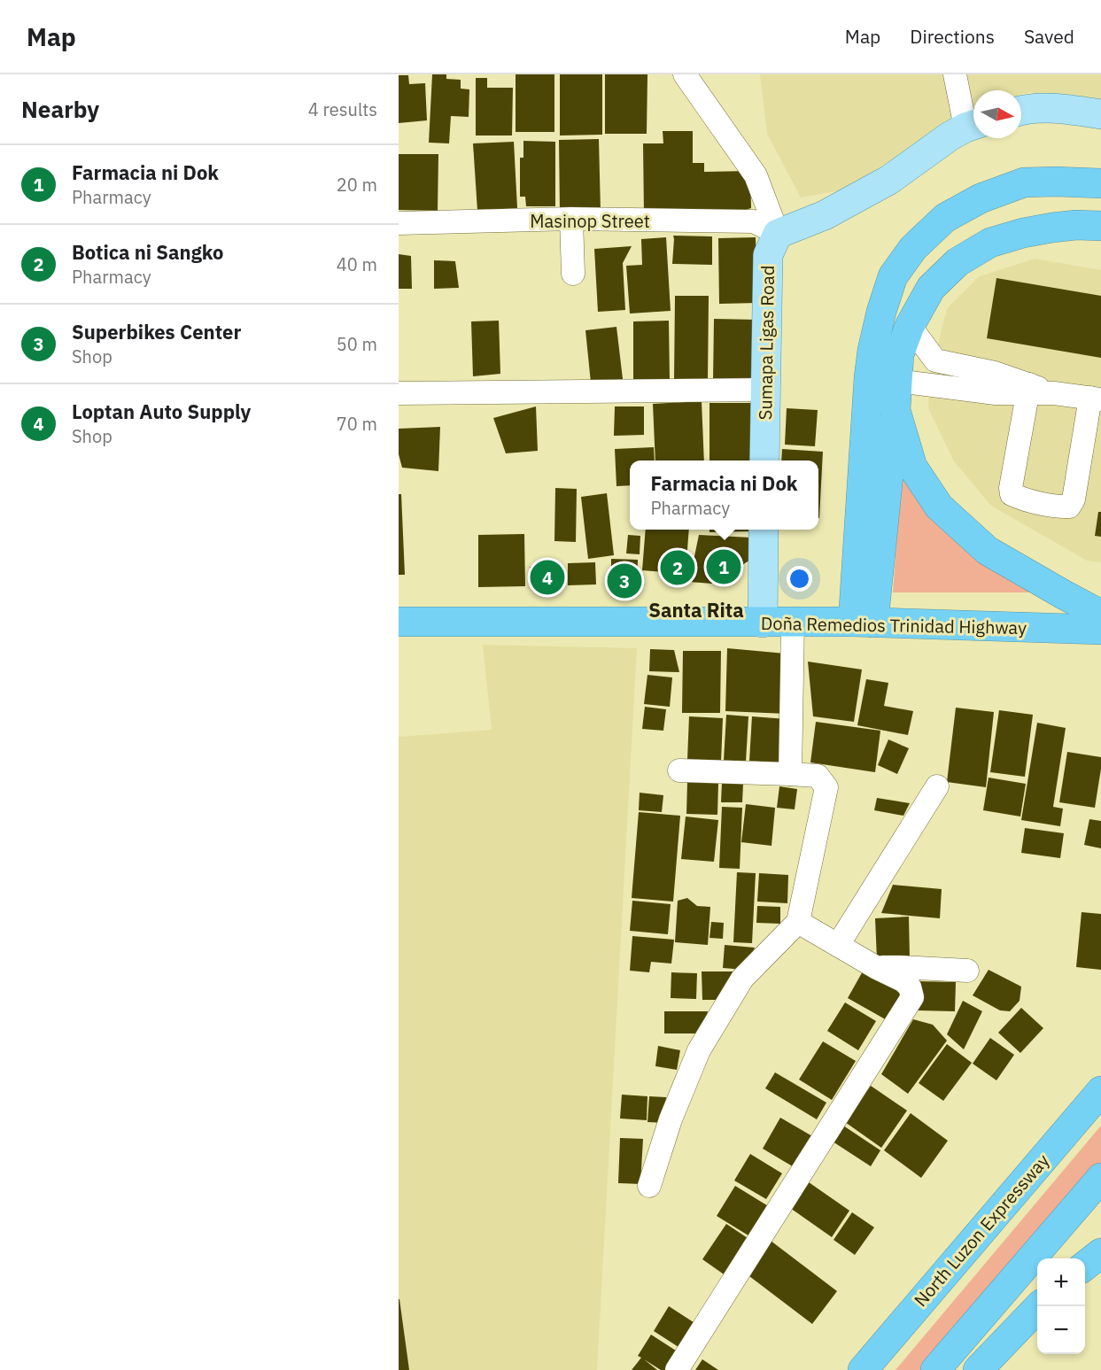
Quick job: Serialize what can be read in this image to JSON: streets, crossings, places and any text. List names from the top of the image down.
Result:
{
  "streets": {
    "highway": ["Doña Remedios Trinidad Highway", "North Luzon Expressway"],
    "main road": ["Sumapa Ligas Road"],
    "street": ["Masinop Street"]
  },
  "crossings": [
    ["Masinop Street", "Sumapa Ligas Road"]
  ],
  "districts": ["Santa Rita"],
  "north": "right",
  "page": {
    "header": "Map",
    "nav": ["Map", "Directions", "Saved"],
    "heading": ["Nearby", "4 results"],
    "list": [
      {
        "mark": "1",
        "name": "Farmacia ni Dok",
        "note": "Pharmacy",
        "value": "20 m"
      },
      {
        "mark": "2",
        "name": "Botica ni Sangko",
        "note": "Pharmacy",
        "value": "40 m"
      },
      {
        "mark": "3",
        "name": "Superbikes Center",
        "note": "Shop",
        "value": "50 m"
      },
      {
        "mark": "4",
        "name": "Loptan Auto Supply",
        "note": "Shop",
        "value": "70 m"
      }
    ],
    "popup": ["Farmacia ni Dok", "Pharmacy"],
    "pins": [
      "1",
      "2",
      "4",
      "3"
    ],
    "map_buttons": ["+", "−"]
  }
}
